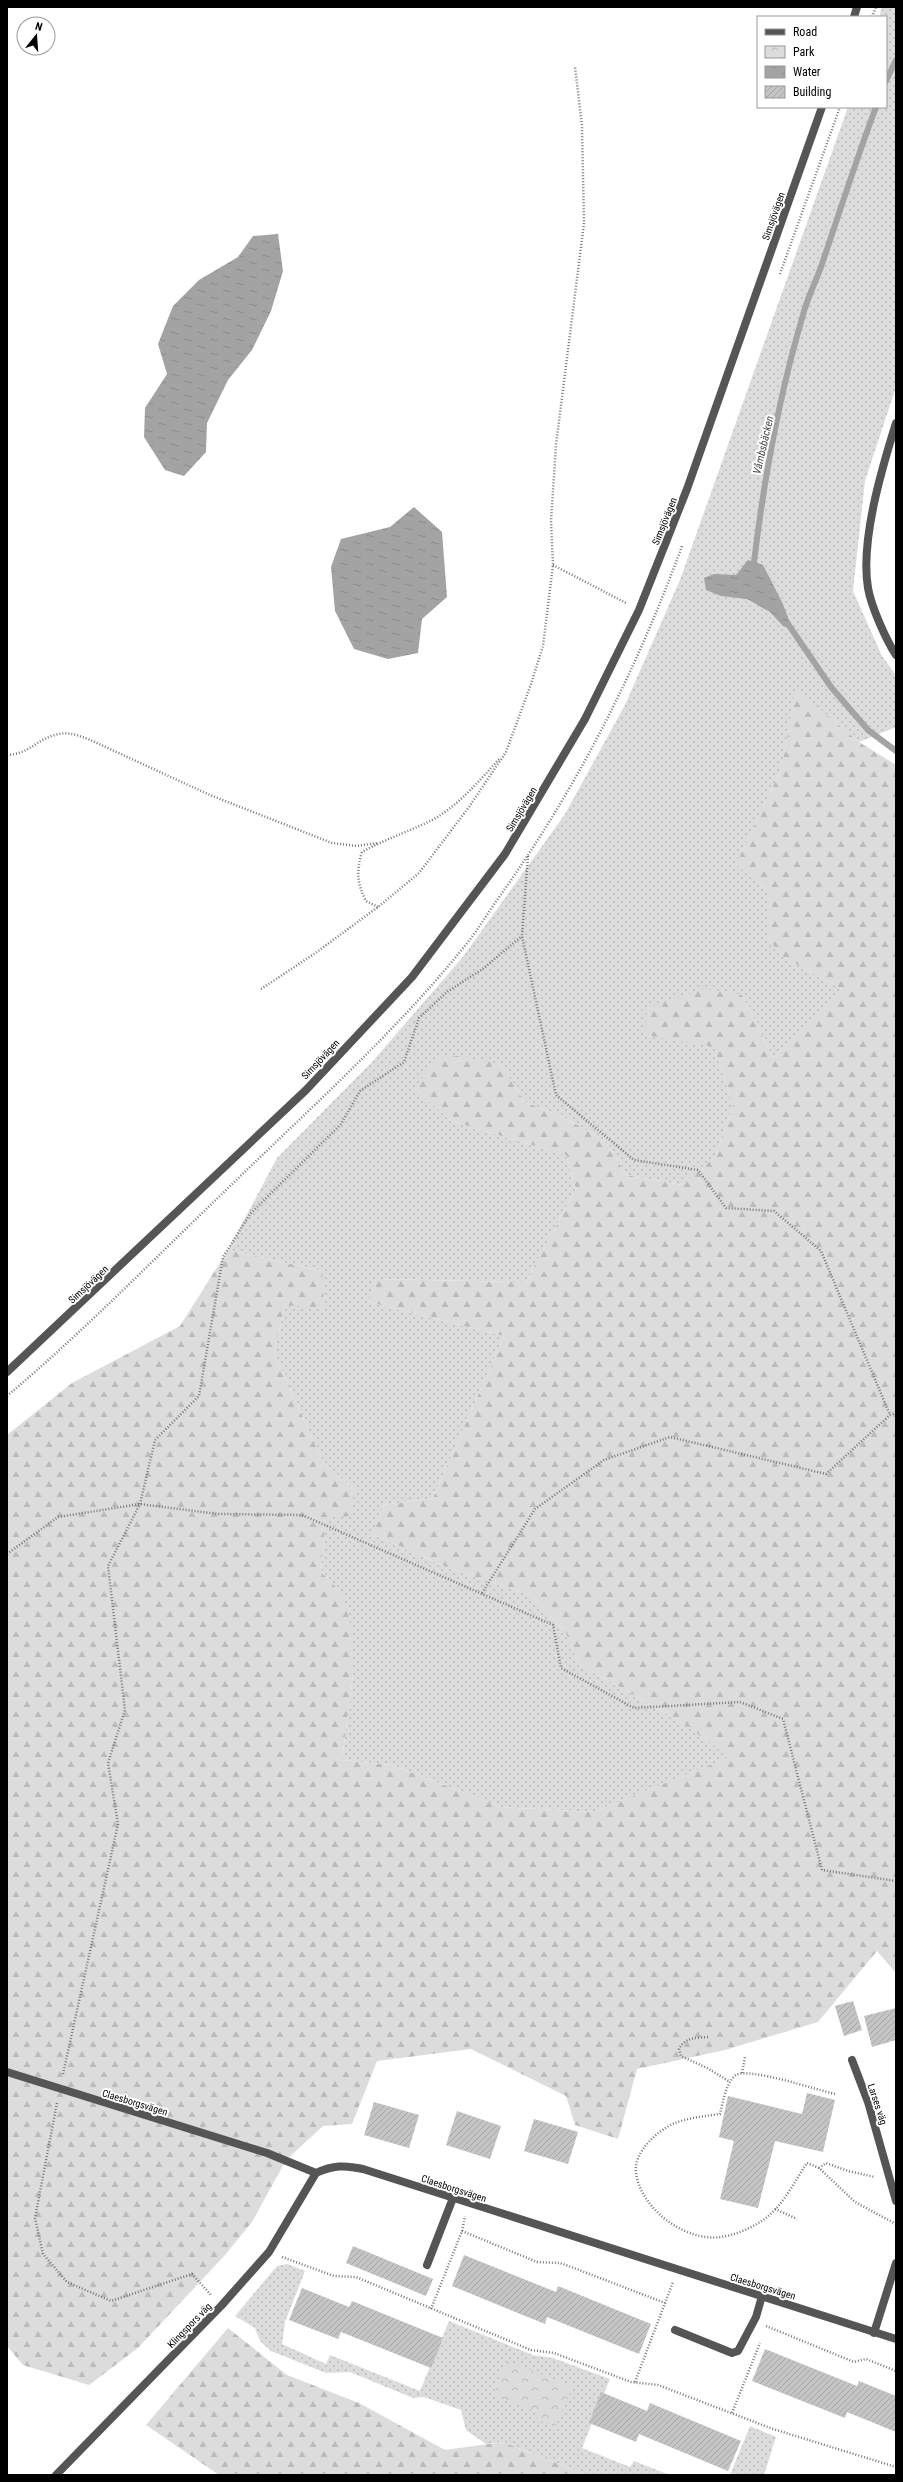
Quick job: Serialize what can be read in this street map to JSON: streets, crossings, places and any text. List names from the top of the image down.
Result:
{
  "streets": {
    "street": [
      "Simsjövägen",
      "Claesborgsvägen",
      "Larses väg",
      "Klingspors väg"
    ]
  },
  "crossings": [
    ["Claesborgsvägen", "Klingspors väg"]
  ],
  "water": ["Våmbsbäcken"],
  "legend": [
    "Road",
    "Park",
    "Water",
    "Building"
  ],
  "north": "top"
}
